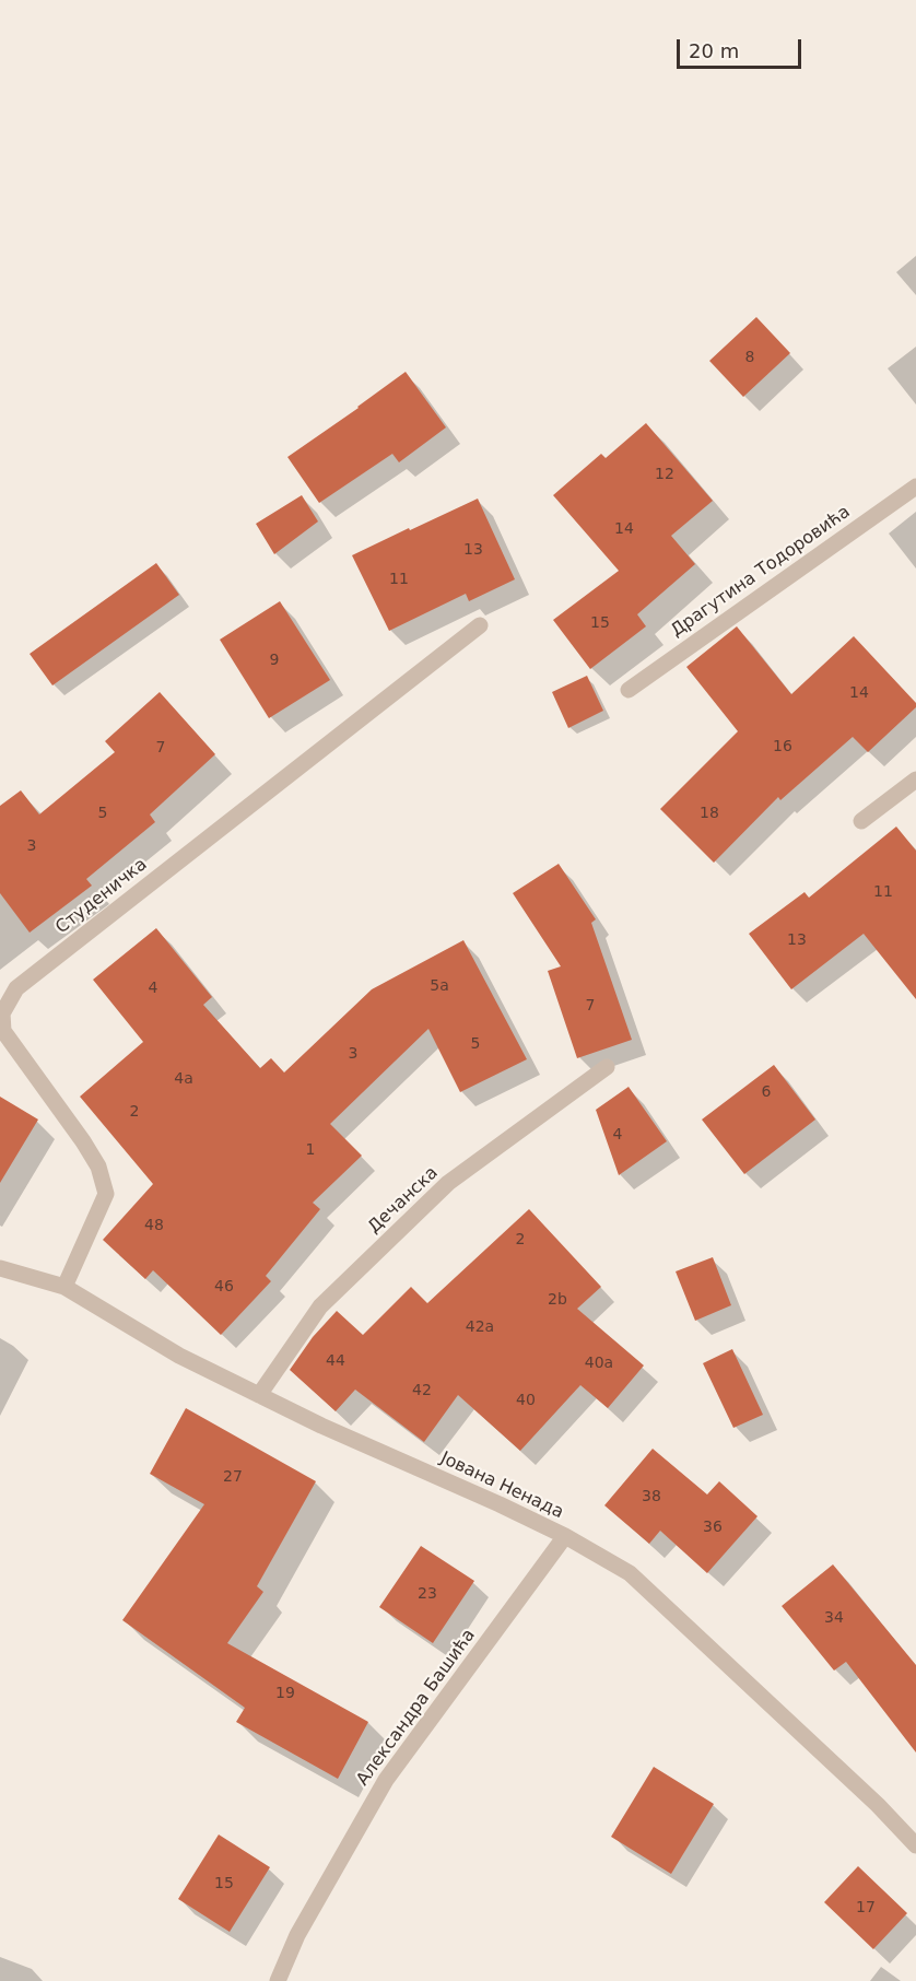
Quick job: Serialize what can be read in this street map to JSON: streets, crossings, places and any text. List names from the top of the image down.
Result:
{
  "streets": {
    "street": [
      "Драгутина Тодоровића",
      "Студеничка",
      "Дечанска",
      "Јована Ненада",
      "Александра Башића"
    ]
  },
  "crossings": [
    ["Студеничка", "Јована Ненада"],
    ["Дечанска", "Јована Ненада"],
    ["Јована Ненада", "Александра Башића"]
  ],
  "house_numbers": [
    "8",
    "12",
    "14",
    "13",
    "11",
    "15",
    "9",
    "14",
    "16",
    "7",
    "5",
    "18",
    "3",
    "11",
    "13",
    "5a",
    "4",
    "7",
    "5",
    "3",
    "4a",
    "6",
    "2",
    "4",
    "1",
    "48",
    "2",
    "46",
    "2b",
    "42a",
    "44",
    "40a",
    "42",
    "40",
    "27",
    "38",
    "36",
    "23",
    "34",
    "19",
    "15",
    "17"
  ],
  "scale_bar": "20 m"
}
